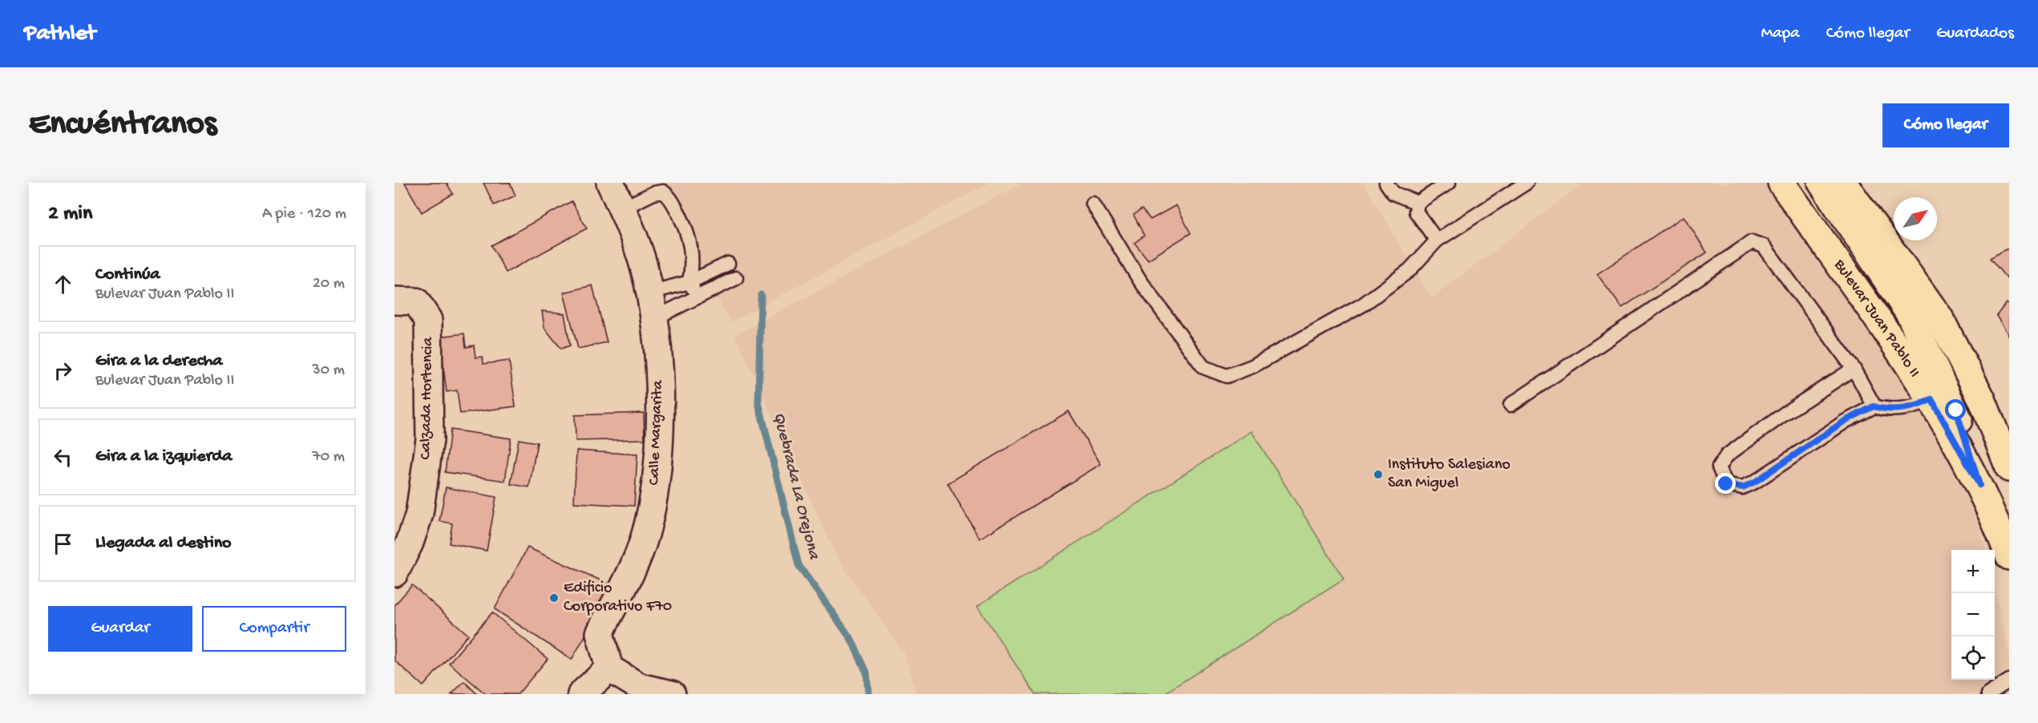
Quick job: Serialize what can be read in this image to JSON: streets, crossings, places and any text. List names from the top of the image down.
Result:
{
  "streets": {
    "main road": ["Bulevar Juan Pablo II"],
    "street": ["Calzada Hortencia", "Calle Margarita"]
  },
  "water": ["Quebrada La Orejona"],
  "places": ["Instituto Salesiano San Miguel", "Edificio Corporativo F70"],
  "north": "top right",
  "page": {
    "header": "Pathlet",
    "nav": ["Mapa", "Cómo llegar", "Guardados"],
    "buttons": [
      "Cómo llegar",
      ["Guardar", "Compartir"]
    ],
    "title": "Encuéntranos",
    "heading": ["2 min", "A pie · 120 m"],
    "list": [
      ["Continúa", "Bulevar Juan Pablo II", "20 m"],
      ["Gira a la derecha", "Bulevar Juan Pablo II", "30 m"],
      ["Gira a la izquierda", "70 m"],
      "Llegada al destino"
    ],
    "map_buttons": ["+", "−"]
  }
}
